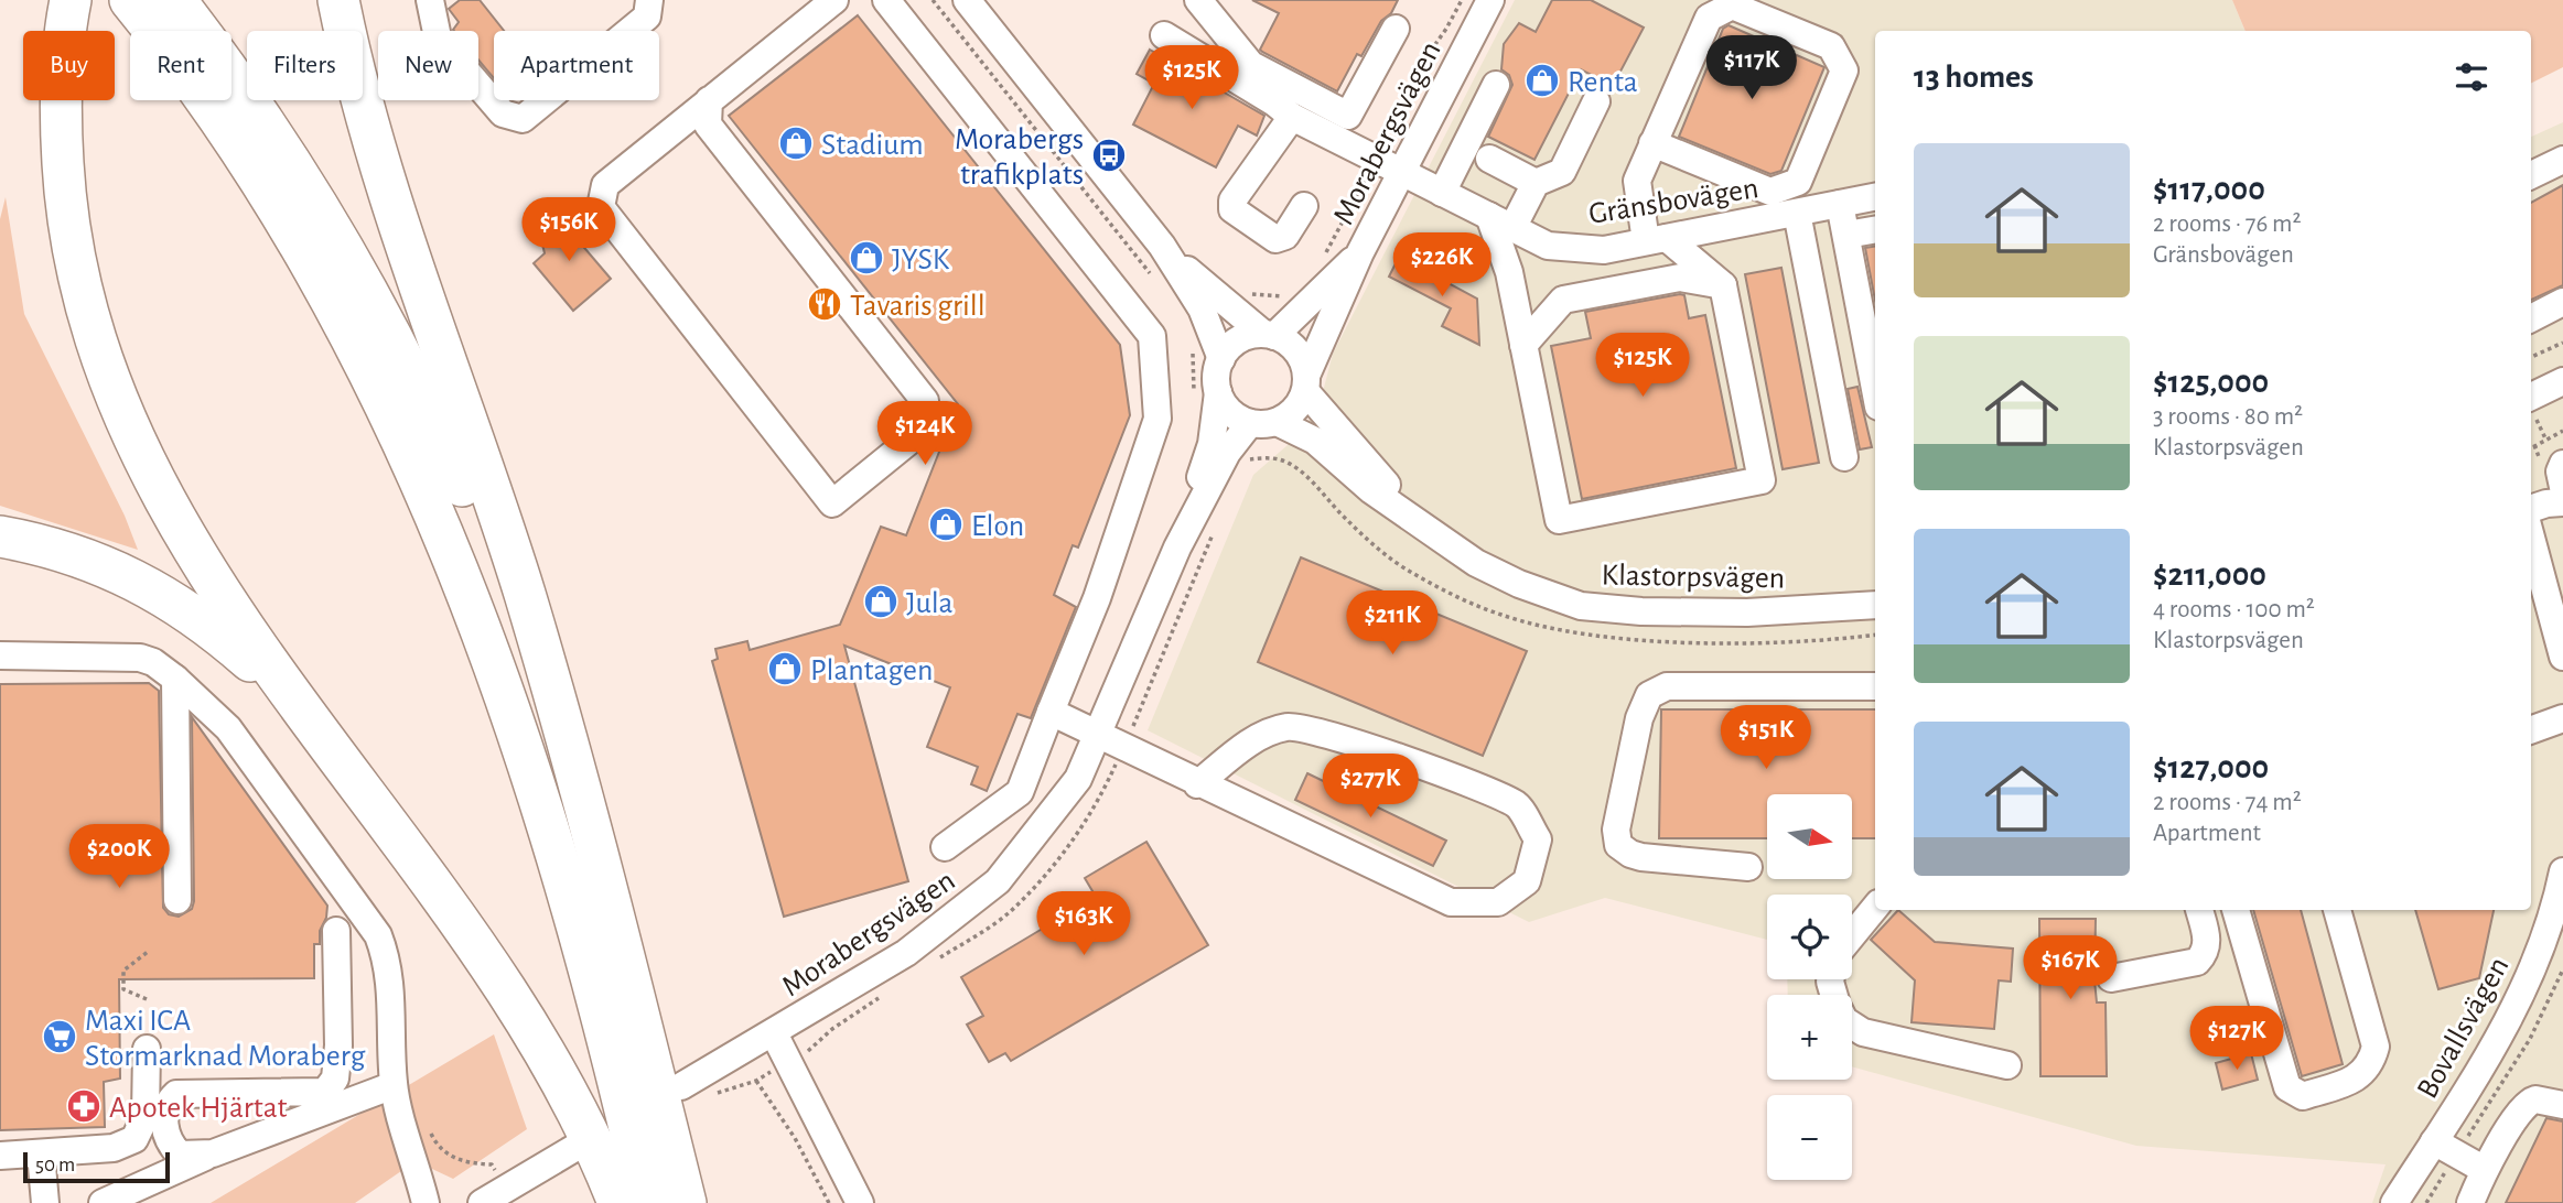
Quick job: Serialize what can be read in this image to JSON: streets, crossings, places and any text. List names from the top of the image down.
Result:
{
  "streets": {
    "street": [
      "Morabergsvägen",
      "Gränsbovägen",
      "Klastorpsvägen",
      "Bovallsvägen"
    ]
  },
  "crossings": [
    ["Morabergsvägen", "Gränsbovägen"],
    ["Morabergsvägen", "Klastorpsvägen"]
  ],
  "places": {
    "shop": [
      "Renta",
      "Stadium",
      "JYSK",
      "Elon",
      "Jula",
      "Plantagen"
    ],
    "bus stop": ["Morabergs trafikplats"],
    "restaurant": ["Tavaris grill"],
    "supermarket": ["Maxi ICA Stormarknad Moraberg"],
    "pharmacy": ["Apotek Hjärtat"]
  },
  "scale_bar": "50 m",
  "north": "right",
  "page": {
    "chip": [
      "Buy",
      "Rent",
      "Filters",
      "New",
      "Apartment"
    ],
    "heading": "13 homes",
    "price": [
      "$117K",
      "$125K",
      "$156K",
      "$226K",
      "$125K",
      "$124K",
      "$211K",
      "$151K",
      "$277K",
      "$200K",
      "$163K",
      "$167K",
      "$127K"
    ],
    "list": [
      {
        "name": "$117,000",
        "note": "2 rooms · 76 m² · Gränsbovägen"
      },
      {
        "name": "$125,000",
        "note": "3 rooms · 80 m² · Klastorpsvägen"
      },
      {
        "name": "$211,000",
        "note": "4 rooms · 100 m² · Klastorpsvägen"
      },
      {
        "name": "$127,000",
        "note": "2 rooms · 74 m² · Apartment"
      }
    ],
    "map_buttons": ["+", "−"],
    "scale": "50 m"
  }
}
